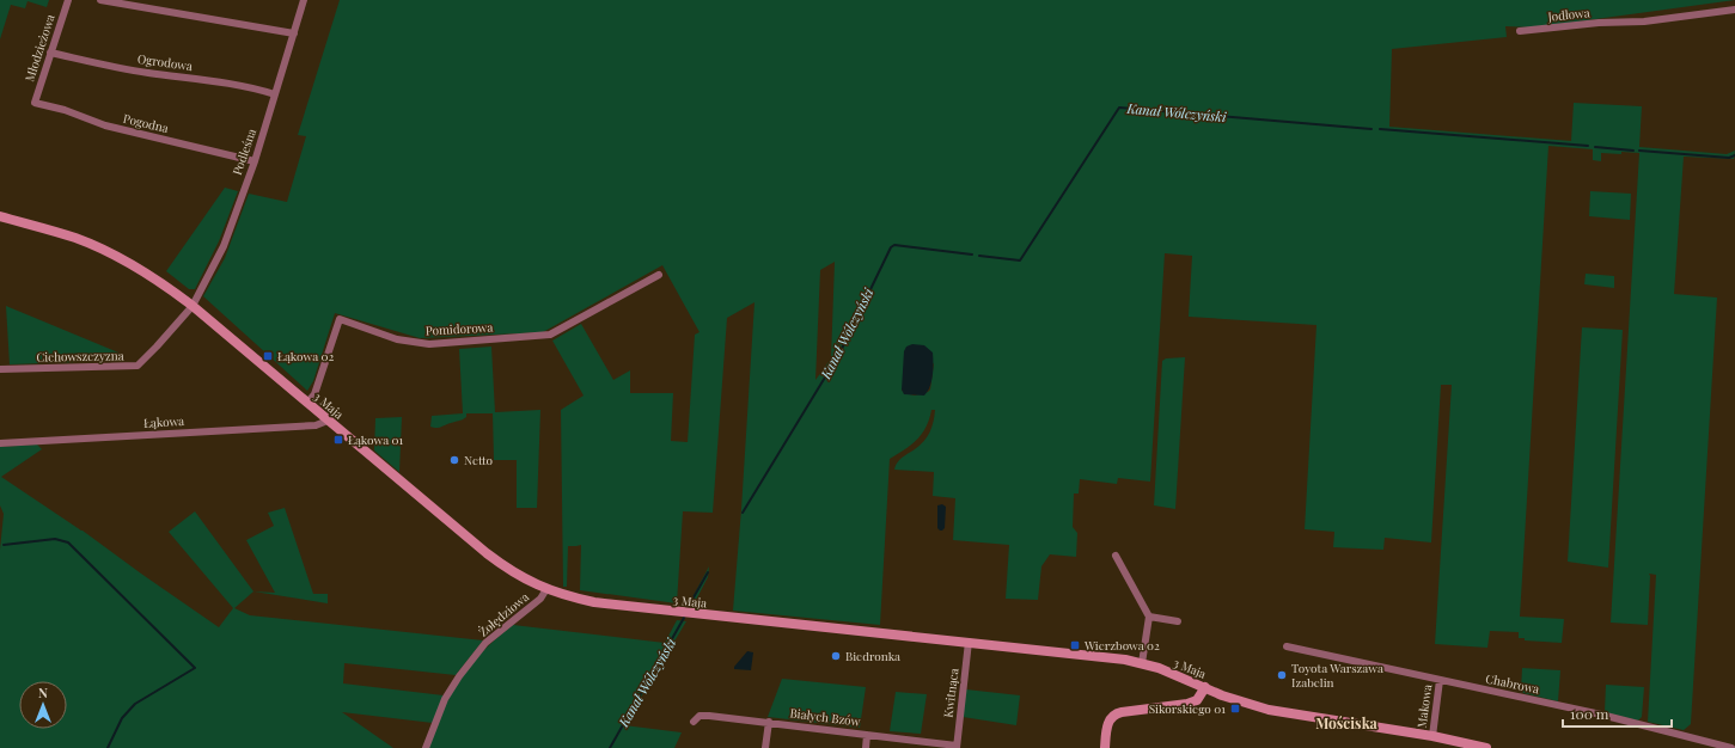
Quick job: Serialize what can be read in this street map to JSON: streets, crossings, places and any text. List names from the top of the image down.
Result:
{
  "streets": {
    "street": [
      "Jodłowa",
      "Młodzieżowa",
      "Ogrodowa",
      "Pogodna",
      "Podleśna",
      "Pomidorowa",
      "Cichowszczyzna",
      "3 Maja",
      "Łąkowa",
      "Żołędziowa",
      "Chabrowa",
      "Kwitnąca",
      "Makowa",
      "Białych Bzów"
    ]
  },
  "crossings": [
    ["Młodzieżowa", "Ogrodowa"],
    ["Młodzieżowa", "Pogodna"],
    ["Ogrodowa", "Podleśna"],
    ["Pogodna", "Podleśna"],
    ["Podleśna", "Cichowszczyzna"],
    ["Podleśna", "3 Maja"],
    ["Pomidorowa", "3 Maja"],
    ["Cichowszczyzna", "3 Maja"],
    ["3 Maja", "Łąkowa"],
    ["3 Maja", "Żołędziowa"],
    ["3 Maja", "Kwitnąca"],
    ["3 Maja", "Makowa"],
    ["Chabrowa", "Makowa"],
    ["Kwitnąca", "Białych Bzów"]
  ],
  "districts": ["Mościska"],
  "water": ["Kanał Wólczyński"],
  "places": {
    "transit": [
      "Łąkowa 02",
      "Łąkowa 01",
      "Wierzbowa 02",
      "Sikorskiego 01"
    ],
    "other": ["Netto", "Biedronka", "Toyota Warszawa Izabelin"]
  },
  "scale_bar": "100 m",
  "north": "top"
}
